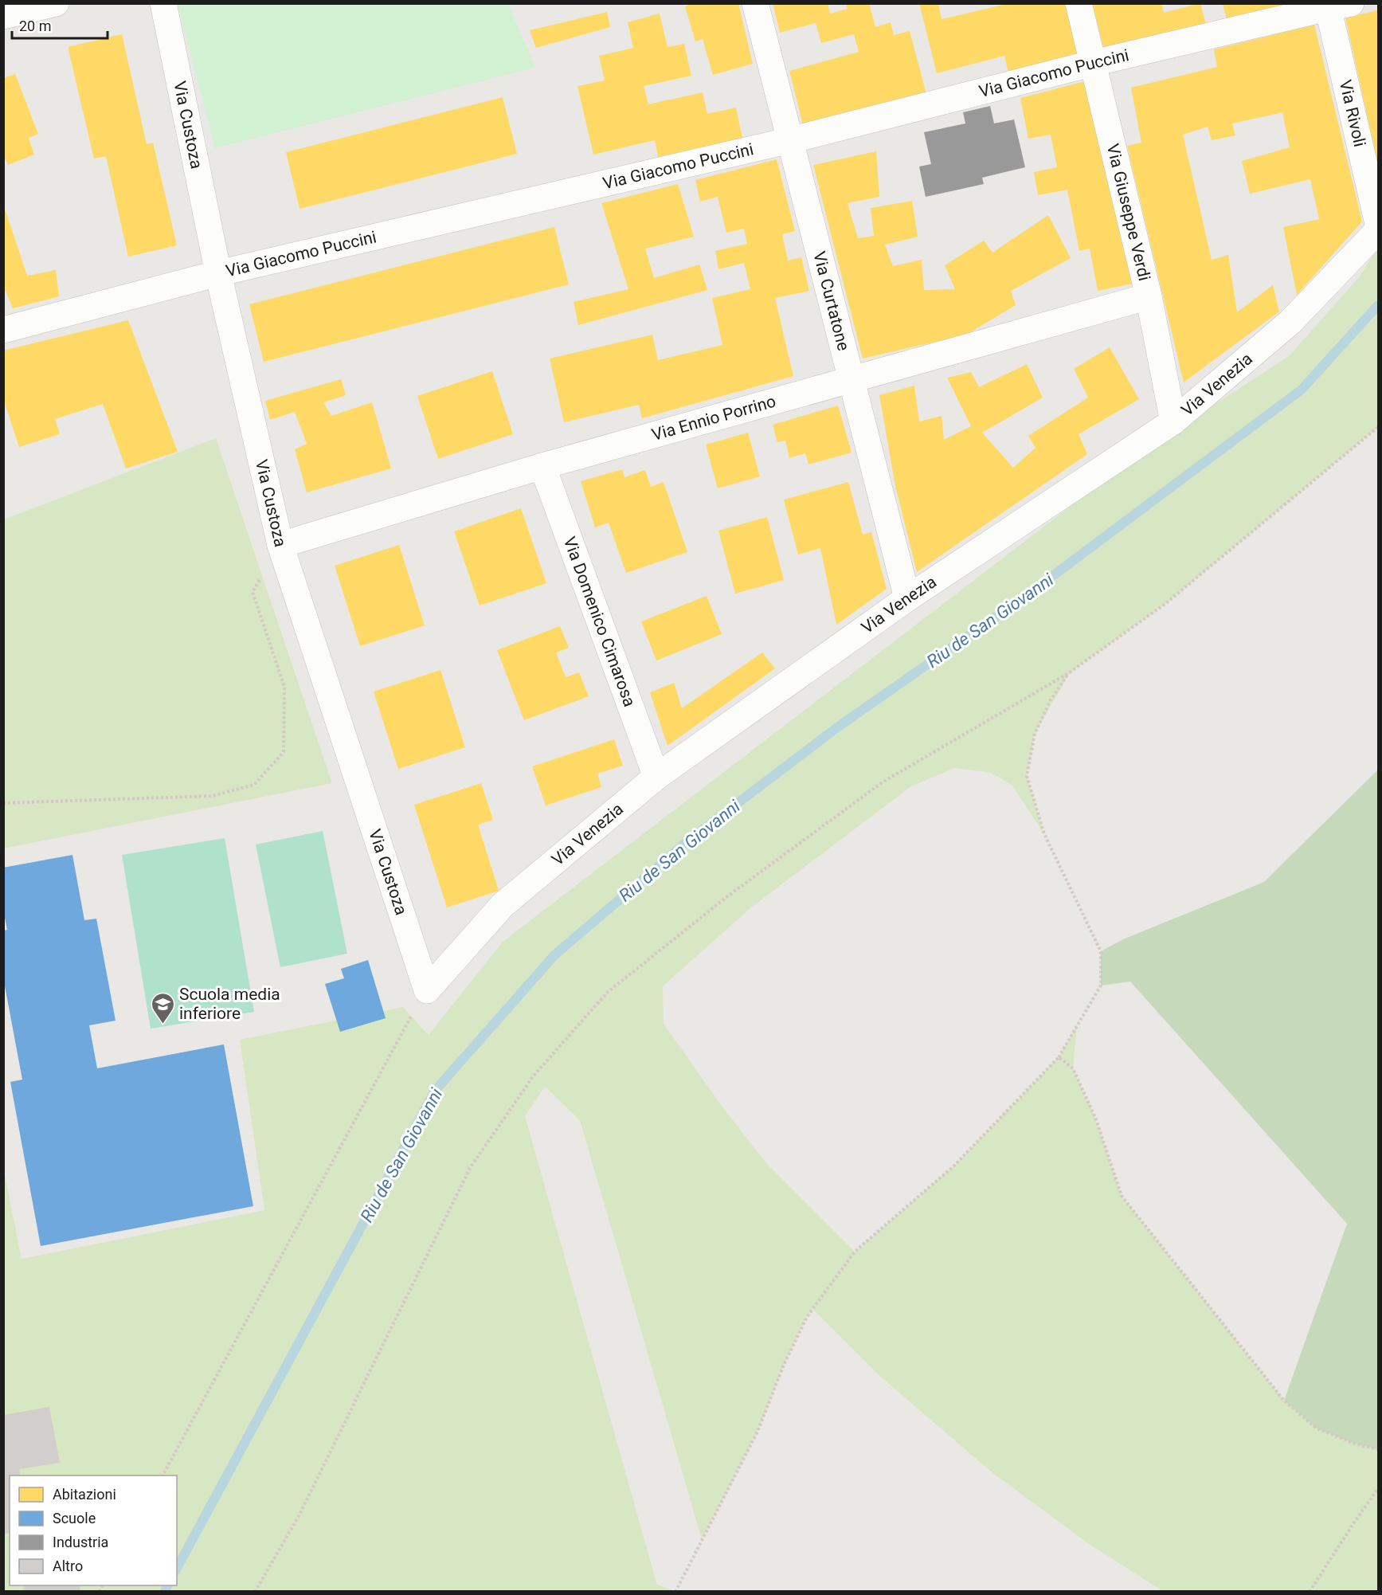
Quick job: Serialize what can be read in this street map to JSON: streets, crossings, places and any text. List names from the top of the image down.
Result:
{
  "streets": {
    "street": [
      "Via Giacomo Puccini",
      "Via Rivoli",
      "Via Custoza",
      "Via Giuseppe Verdi",
      "Via Curtatone",
      "Via Venezia",
      "Via Ennio Porrino",
      "Via Domenico Cimarosa"
    ]
  },
  "crossings": [
    ["Via Giacomo Puccini", "Via Rivoli"],
    ["Via Giacomo Puccini", "Via Custoza"],
    ["Via Giacomo Puccini", "Via Giuseppe Verdi"],
    ["Via Giacomo Puccini", "Via Curtatone"],
    ["Via Custoza", "Via Venezia"],
    ["Via Custoza", "Via Ennio Porrino"],
    ["Via Giuseppe Verdi", "Via Venezia"],
    ["Via Giuseppe Verdi", "Via Ennio Porrino"],
    ["Via Curtatone", "Via Venezia"],
    ["Via Curtatone", "Via Ennio Porrino"],
    ["Via Venezia", "Via Domenico Cimarosa"],
    ["Via Ennio Porrino", "Via Domenico Cimarosa"]
  ],
  "water": ["Riu de San Giovanni"],
  "places": {
    "school or university": ["Scuola media inferiore"]
  },
  "legend": [
    "Abitazioni",
    "Scuole",
    "Industria",
    "Altro"
  ],
  "scale_bar": "20 m"
}
